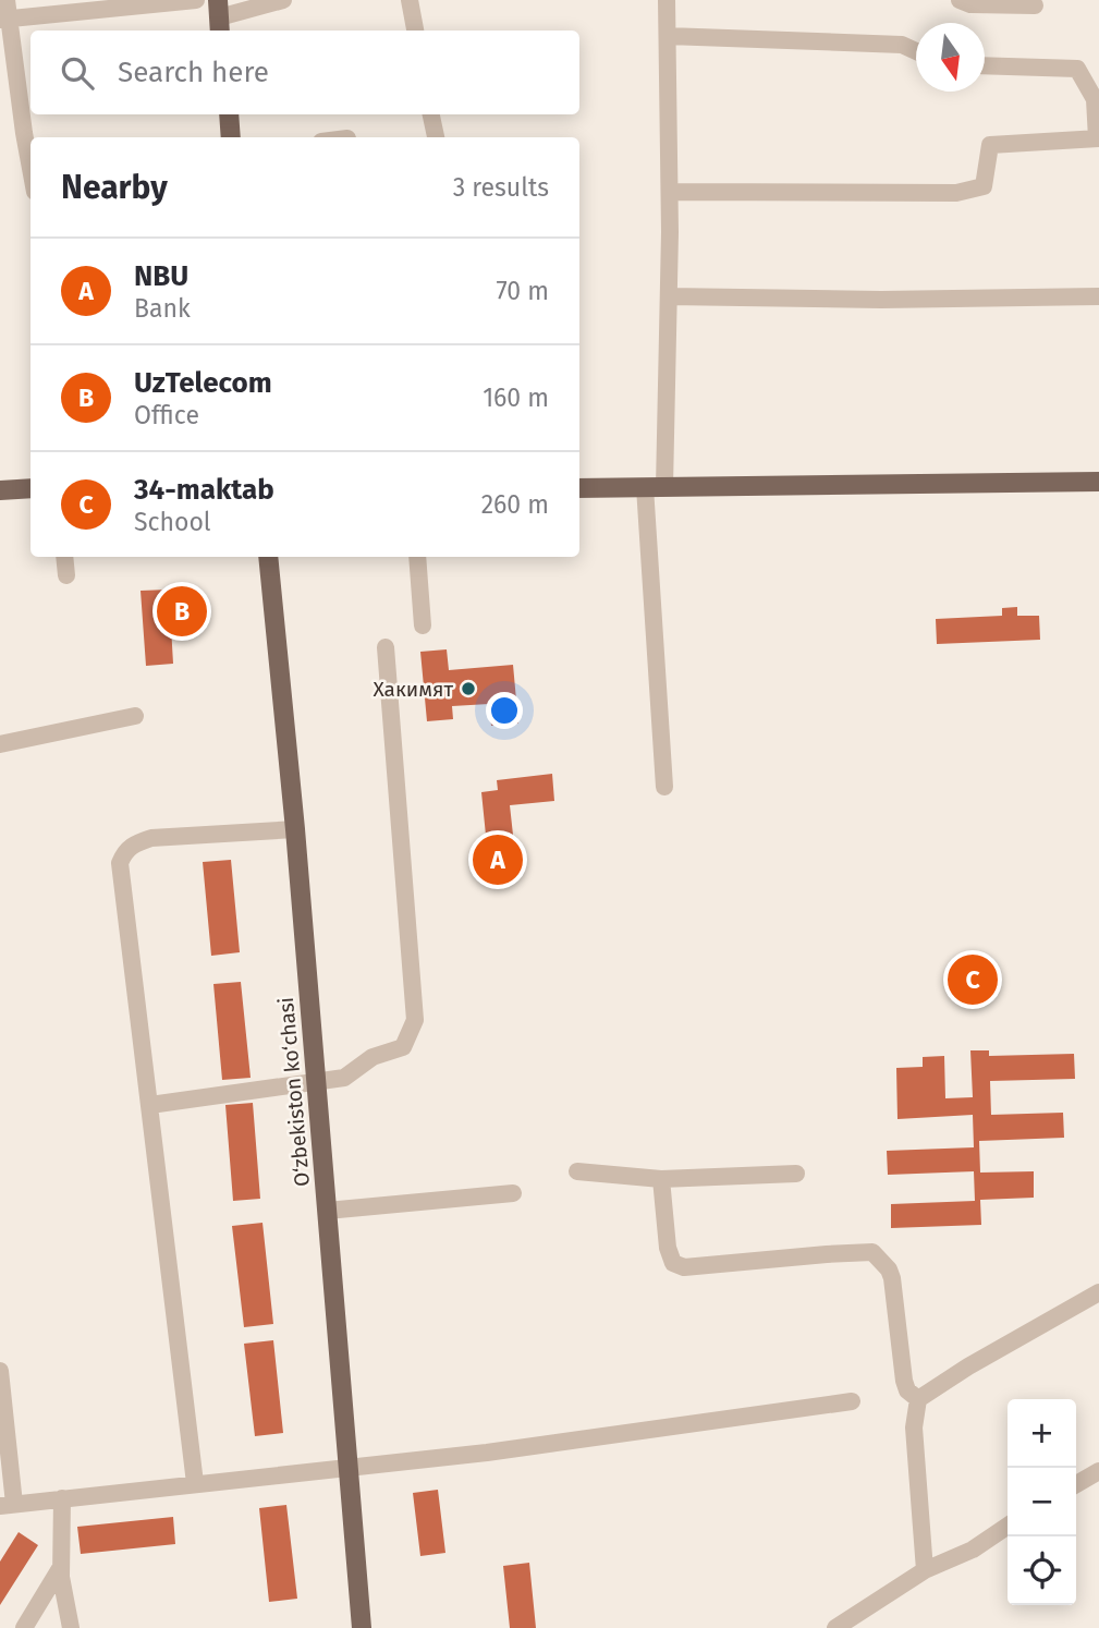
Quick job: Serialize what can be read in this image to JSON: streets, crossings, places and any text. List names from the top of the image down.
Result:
{
  "streets": {
    "main road": ["O‘zbekiston ko‘chasi"]
  },
  "places": ["Хакимят"],
  "north": "bottom",
  "page": {
    "search": "Search here",
    "heading": ["Nearby", "3 results"],
    "list": [
      {
        "mark": "A",
        "name": "NBU",
        "note": "Bank",
        "value": "70 m"
      },
      {
        "mark": "B",
        "name": "UzTelecom",
        "note": "Office",
        "value": "160 m"
      },
      {
        "mark": "C",
        "name": "34-maktab",
        "note": "School",
        "value": "260 m"
      }
    ],
    "pins": ["B", "A", "C"],
    "map_buttons": ["+", "−"]
  }
}
